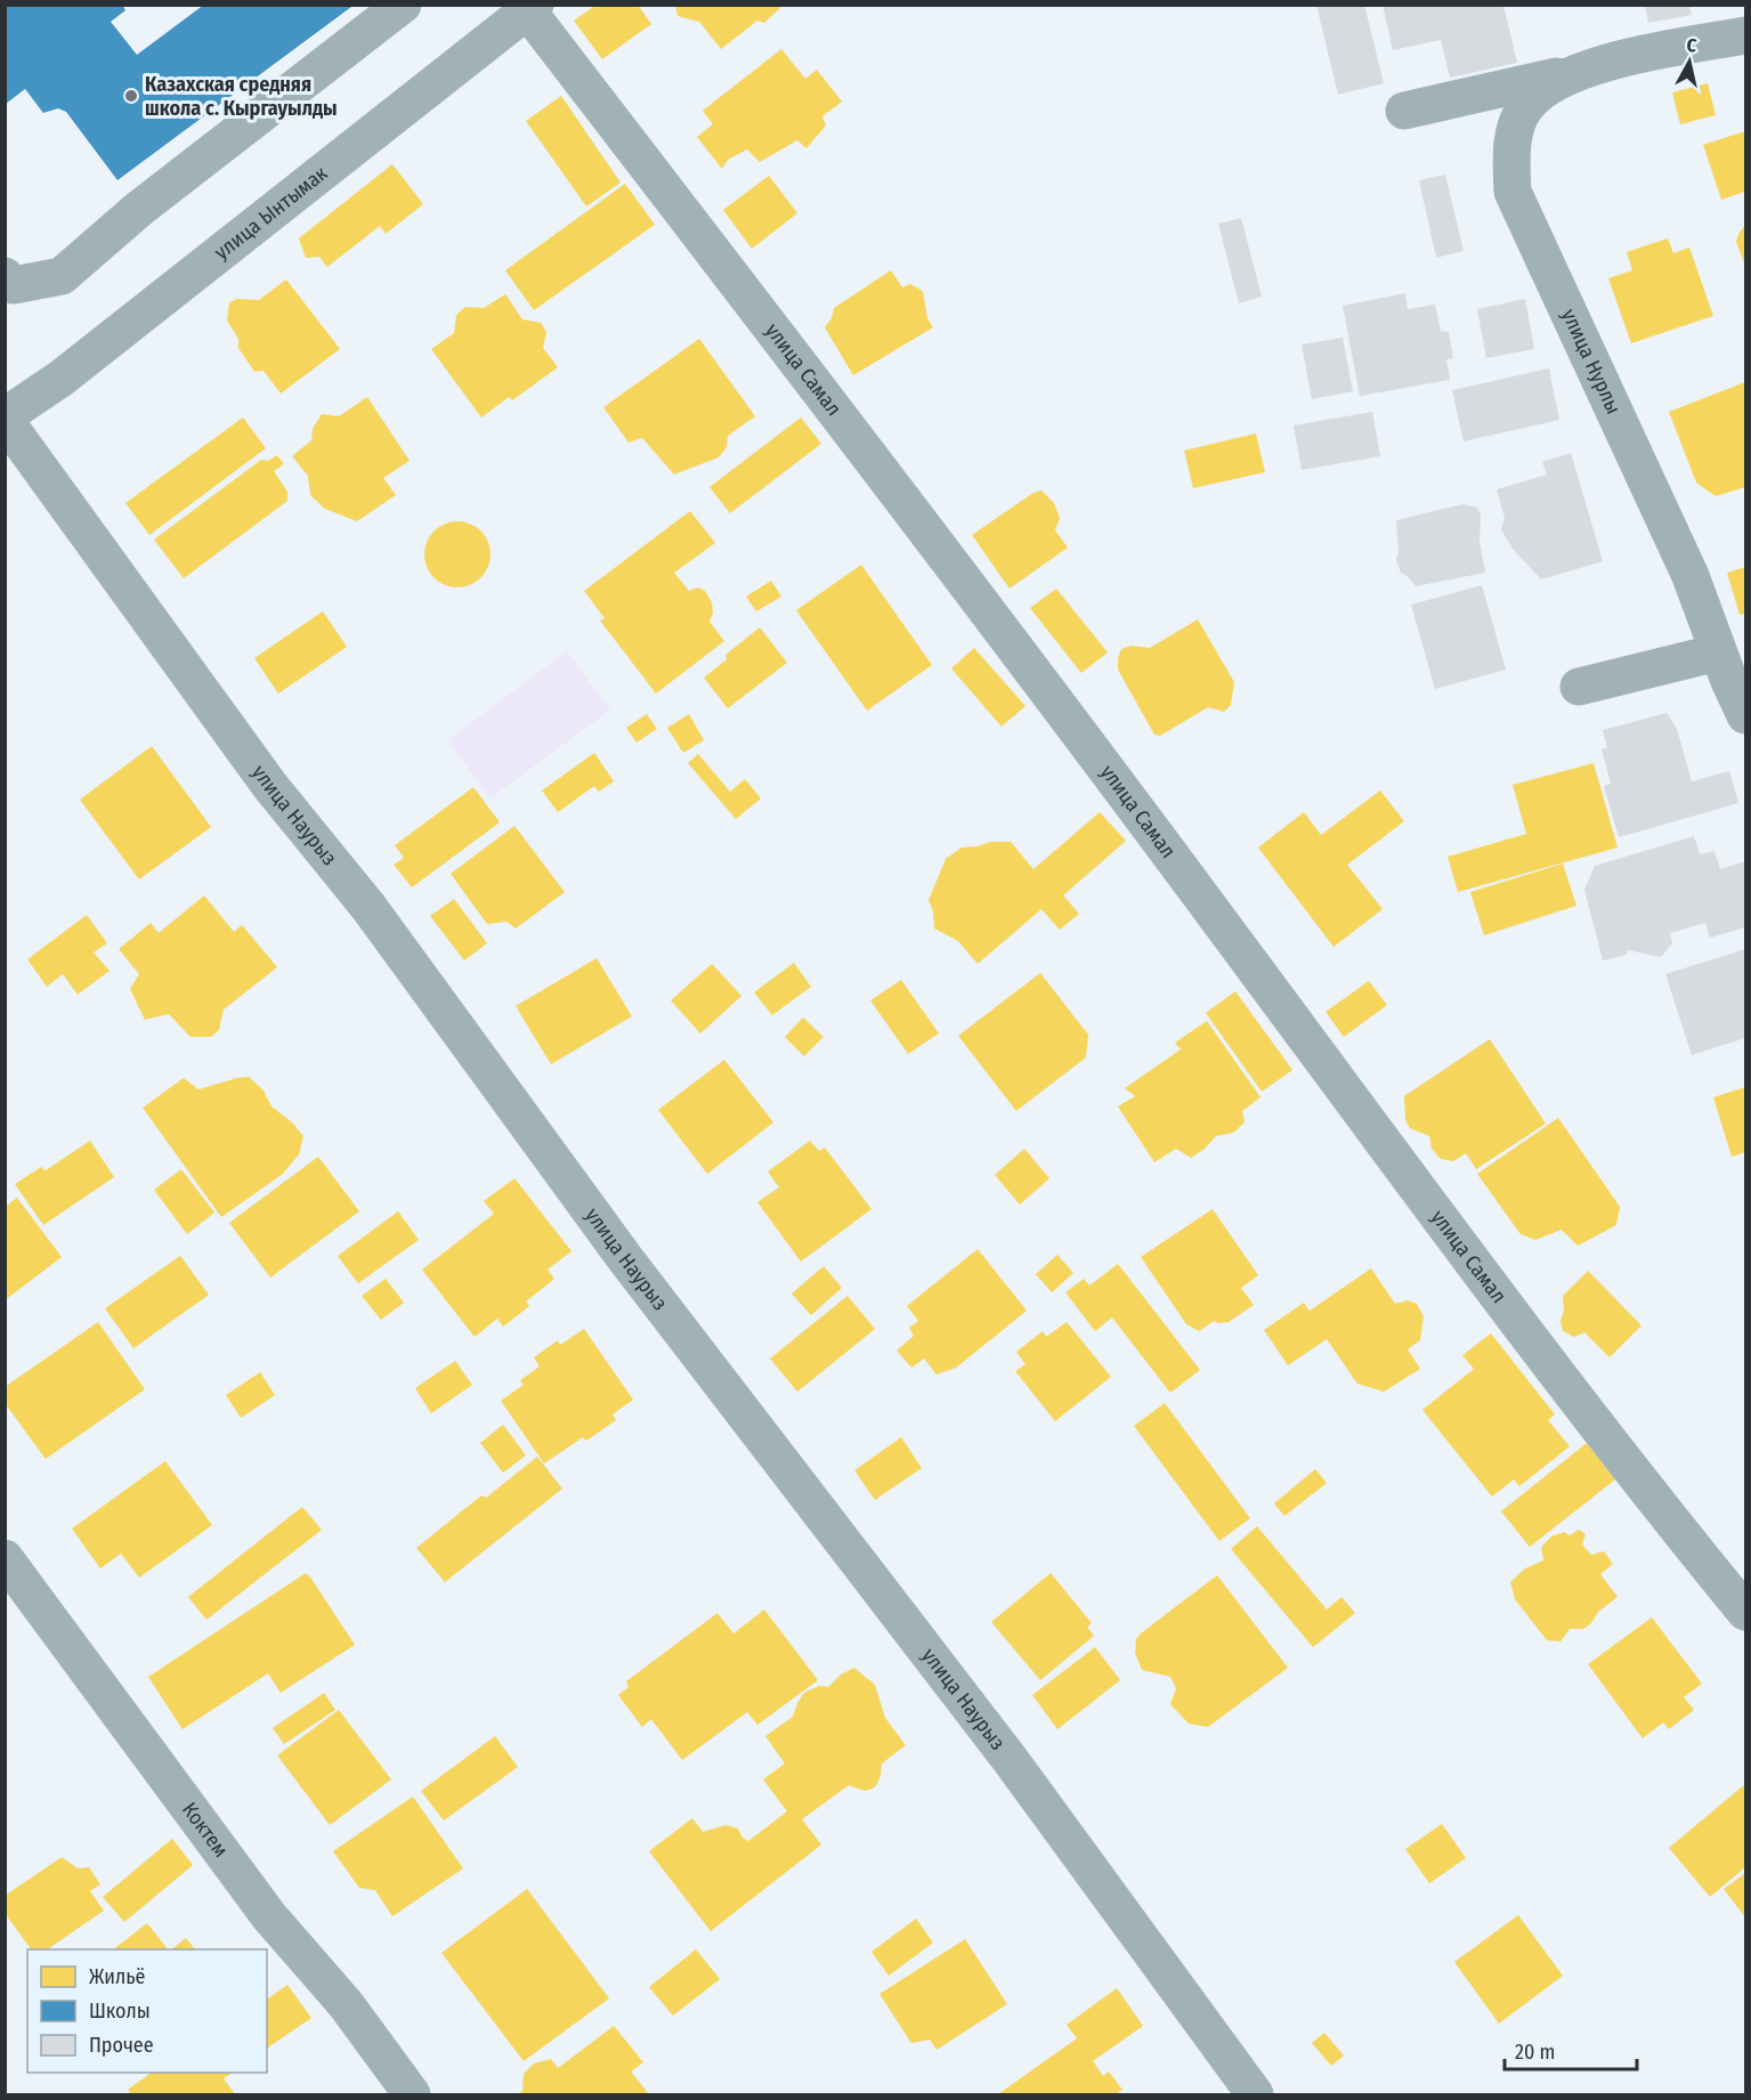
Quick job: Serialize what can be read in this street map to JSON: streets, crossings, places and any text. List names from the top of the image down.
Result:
{
  "streets": {
    "street": [
      "улица Ынтымак",
      "улица Нурлы",
      "улица Самал",
      "улица Наурыз",
      "Коктем"
    ]
  },
  "crossings": [
    ["улица Ынтымак", "улица Самал"],
    ["улица Ынтымак", "улица Наурыз"]
  ],
  "places": ["Казахская средняя школа с. Кыргауылды"],
  "legend": ["Жильё", "Школы", "Прочее"],
  "scale_bar": "20 m",
  "north": "top"
}
